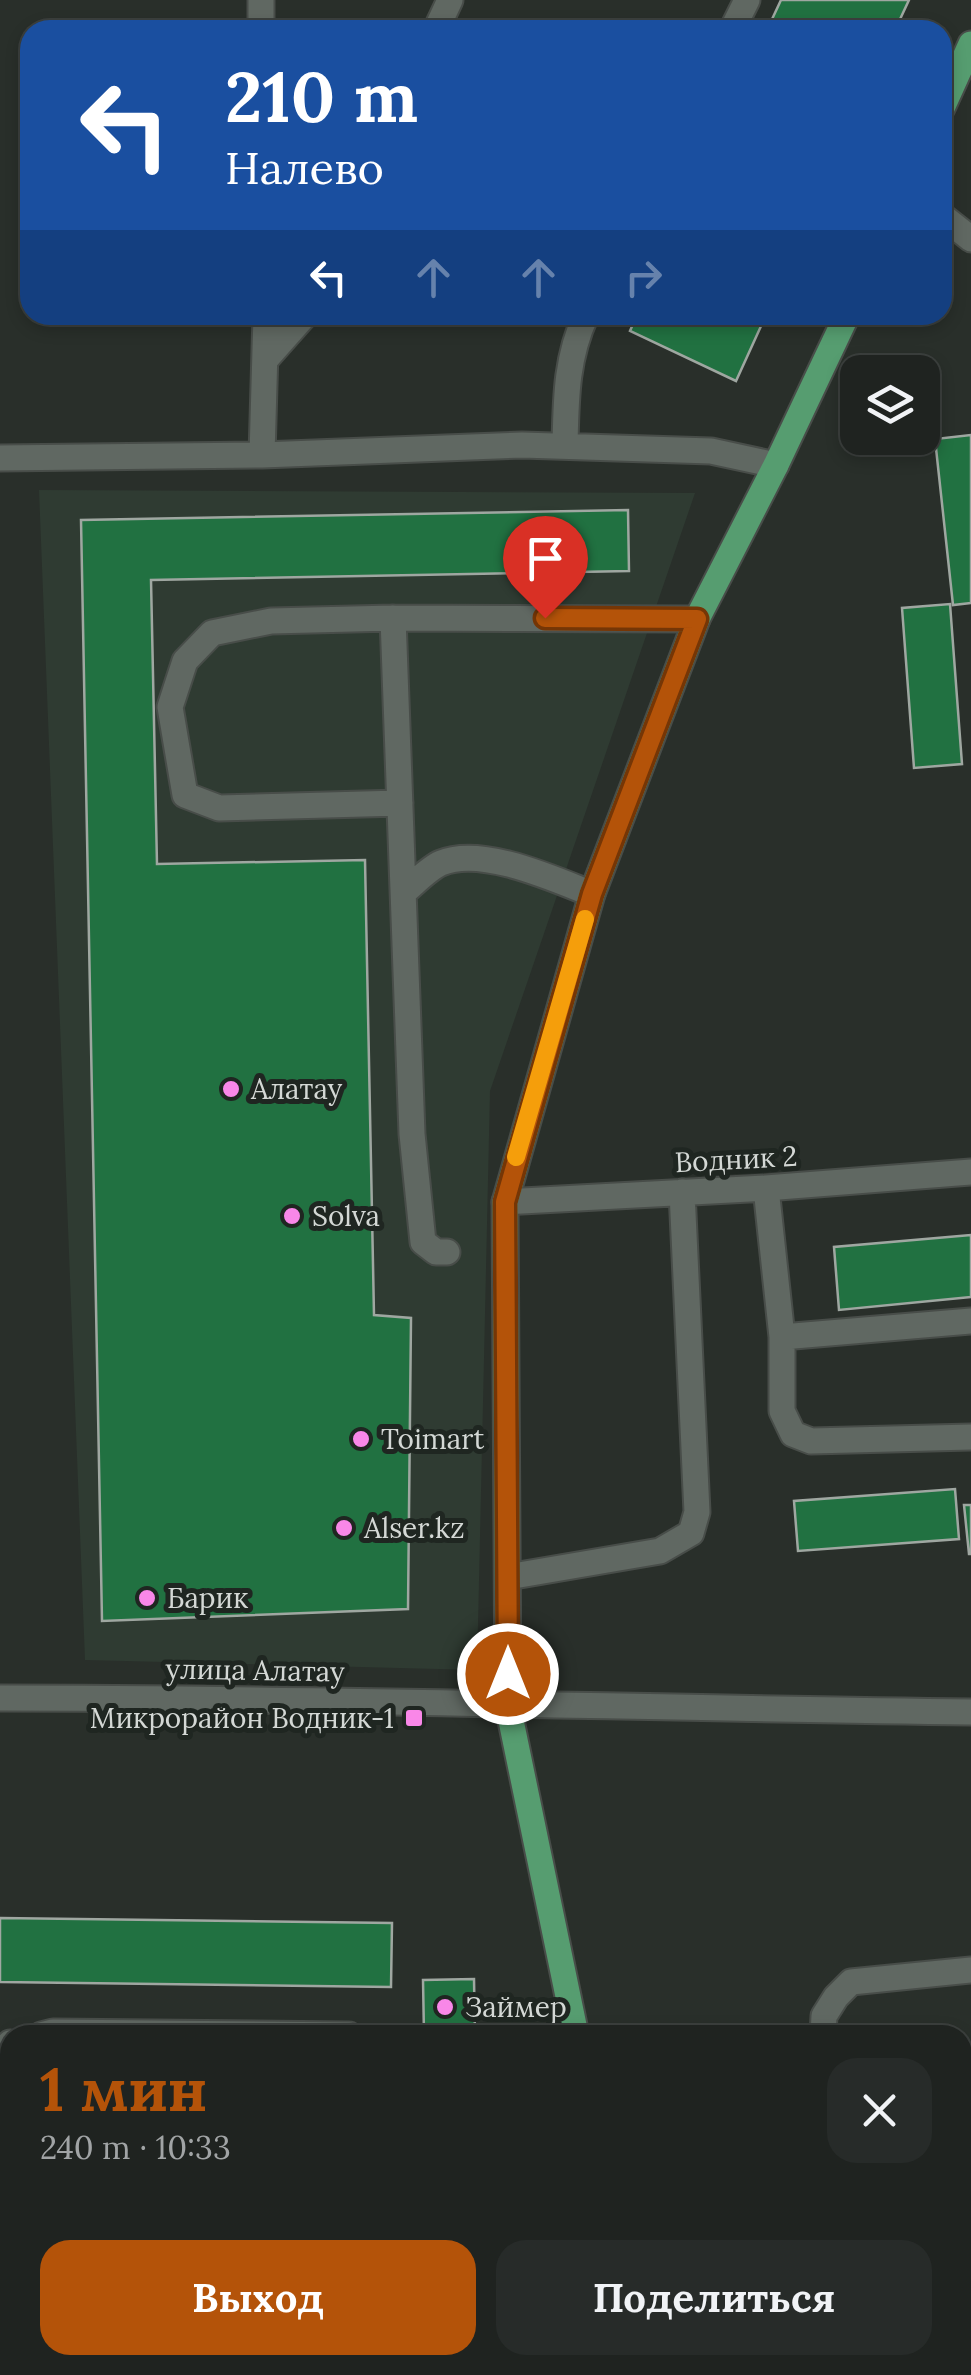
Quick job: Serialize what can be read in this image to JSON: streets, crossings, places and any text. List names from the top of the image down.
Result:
{
  "streets": {
    "street": ["Водник 2", "улица Алатау"]
  },
  "places": {
    "other": [
      "Алатау",
      "Solva",
      "Toimart",
      "Alser.kz",
      "Барик",
      "Займер"
    ],
    "transit": ["Микрорайон Водник-1"]
  },
  "page": {
    "turn": ["210 m", "Налево"],
    "heading": ["1 мин", "240 m · 10:33"],
    "buttons": ["Выход", "Поделиться"]
  }
}
